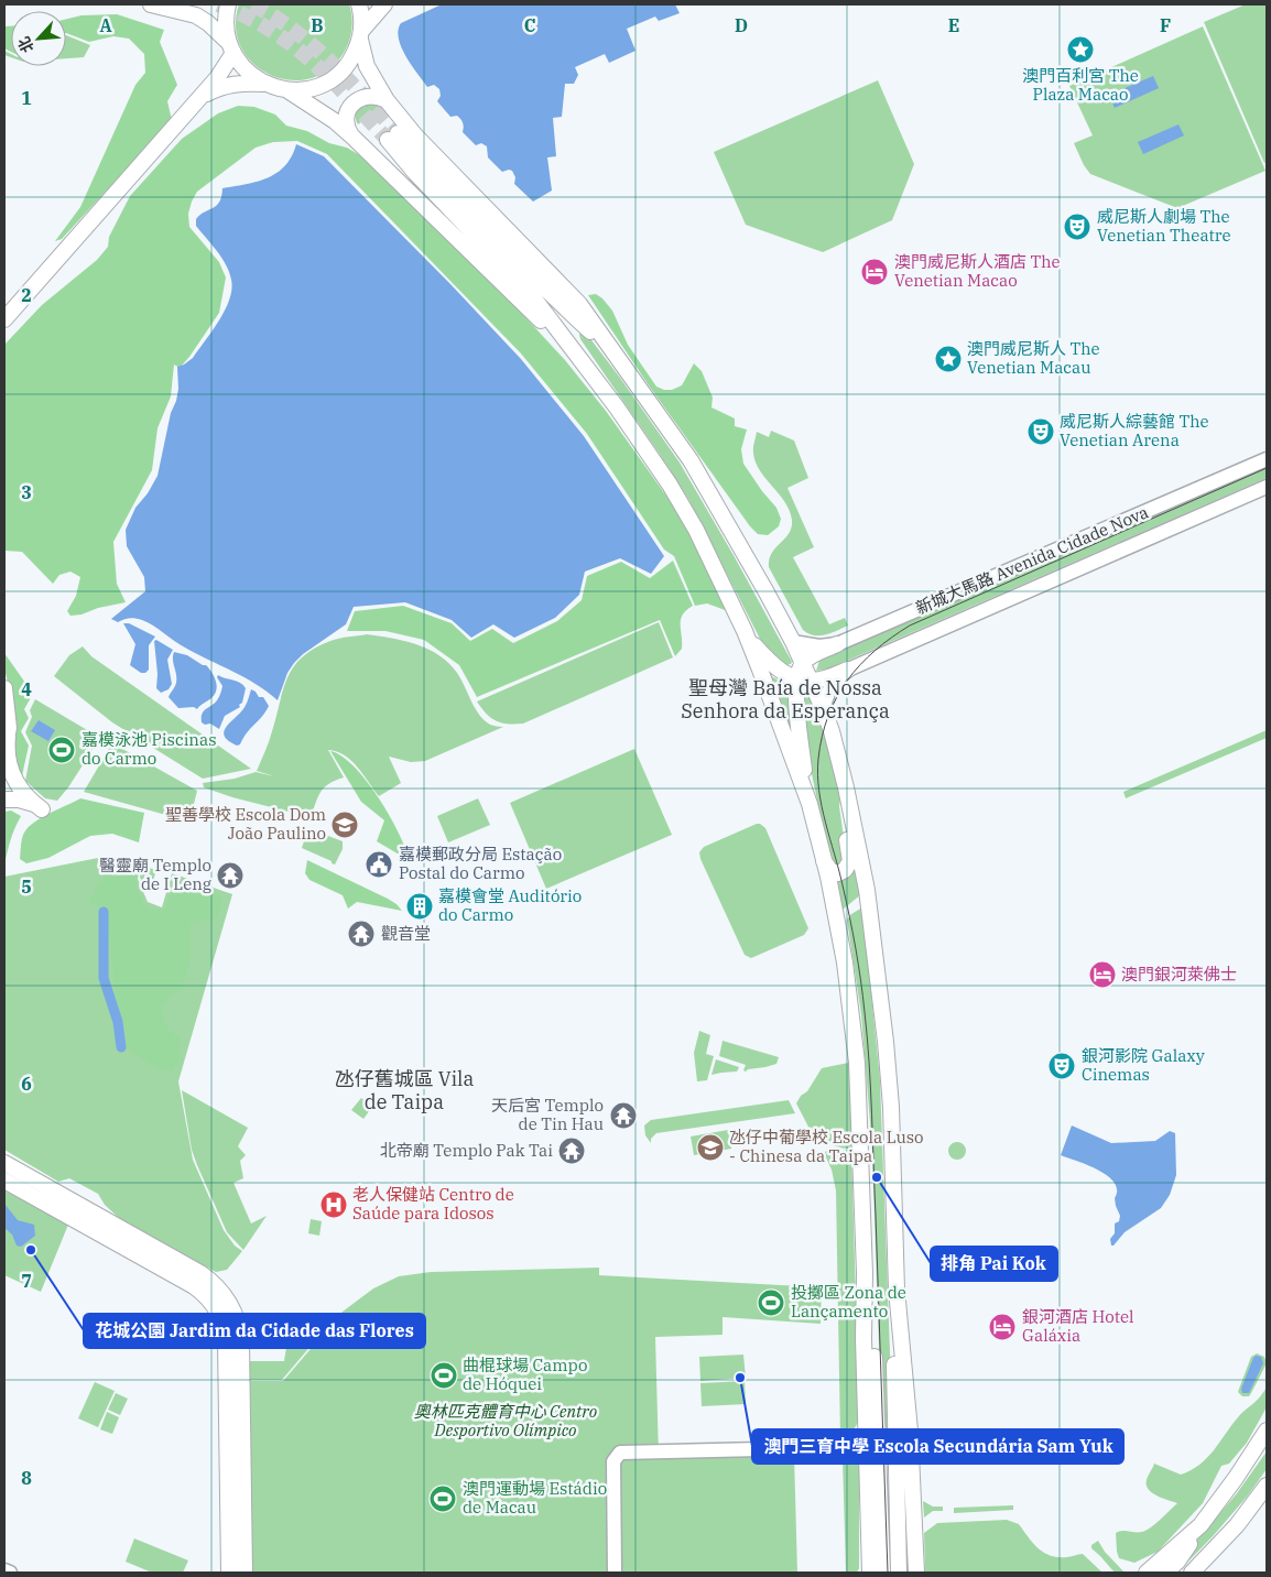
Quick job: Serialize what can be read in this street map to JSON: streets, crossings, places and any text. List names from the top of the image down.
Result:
{
  "streets": {
    "main road": ["新城大馬路 Avenida Cidade Nova"]
  },
  "districts": ["聖母灣 Baía de Nossa Senhora da Esperança", "氹仔舊城區 Vila de Taipa"],
  "parks": ["奧林匹克體育中心 Centro Desportivo Olímpico"],
  "places": {
    "place": ["澳門百利宮 The Plaza Macao", "澳門威尼斯人 The Venetian Macau"],
    "theatre": ["威尼斯人劇場 The Venetian Theatre", "威尼斯人綜藝館 The Venetian Arena", "銀河影院 Galaxy Cinemas"],
    "hotel": ["澳門威尼斯人酒店 The Venetian Macao", "澳門銀河萊佛士", "銀河酒店 Hotel Galáxia"],
    "sports": [
      "嘉模泳池 Piscinas do Carmo",
      "投擲區 Zona de Lançamento",
      "曲棍球場 Campo de Hóquei",
      "澳門運動場 Estádio de Macau"
    ],
    "school or university": ["聖善學校 Escola Dom João Paulino", "氹仔中葡學校 Escola Luso - Chinesa da Taipa"],
    "public building": ["嘉模郵政分局 Estação Postal do Carmo"],
    "temple": [
      "醫靈廟 Templo de I Leng",
      "觀音堂",
      "天后宮 Templo de Tin Hau",
      "北帝廟 Templo Pak Tai"
    ],
    "building": ["嘉模會堂 Auditório do Carmo"],
    "other": ["排角 Pai Kok", "花城公園 Jardim da Cidade das Flores", "澳門三育中學 Escola Secundária Sam Yuk"],
    "hospital": ["老人保健站 Centro de Saúde para Idosos"]
  },
  "north": "bottom left",
  "grid": {
    "columns": [
      "A",
      "B",
      "C",
      "D",
      "E",
      "F"
    ],
    "rows": [
      "1",
      "2",
      "3",
      "4",
      "5",
      "6",
      "7",
      "8"
    ]
  }
}
